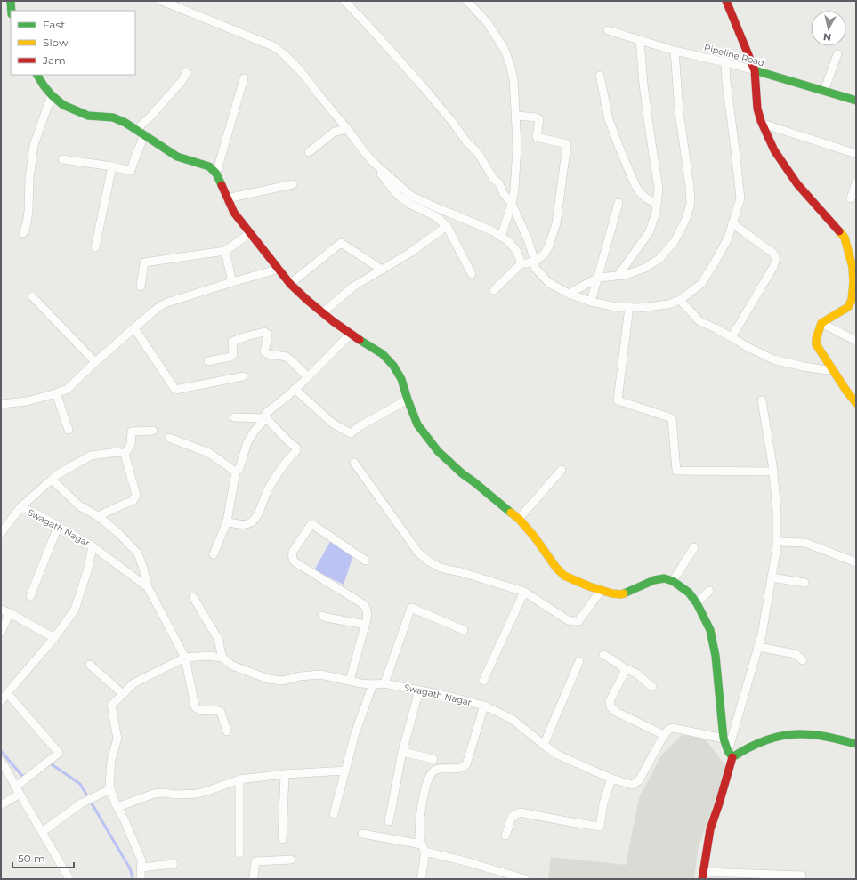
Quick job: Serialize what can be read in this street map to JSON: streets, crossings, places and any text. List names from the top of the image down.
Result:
{
  "streets": {
    "street": ["Pipeline Road", "Swagath Nagar"]
  },
  "legend": ["Fast", "Slow", "Jam"],
  "scale_bar": "50 m",
  "north": "bottom"
}
